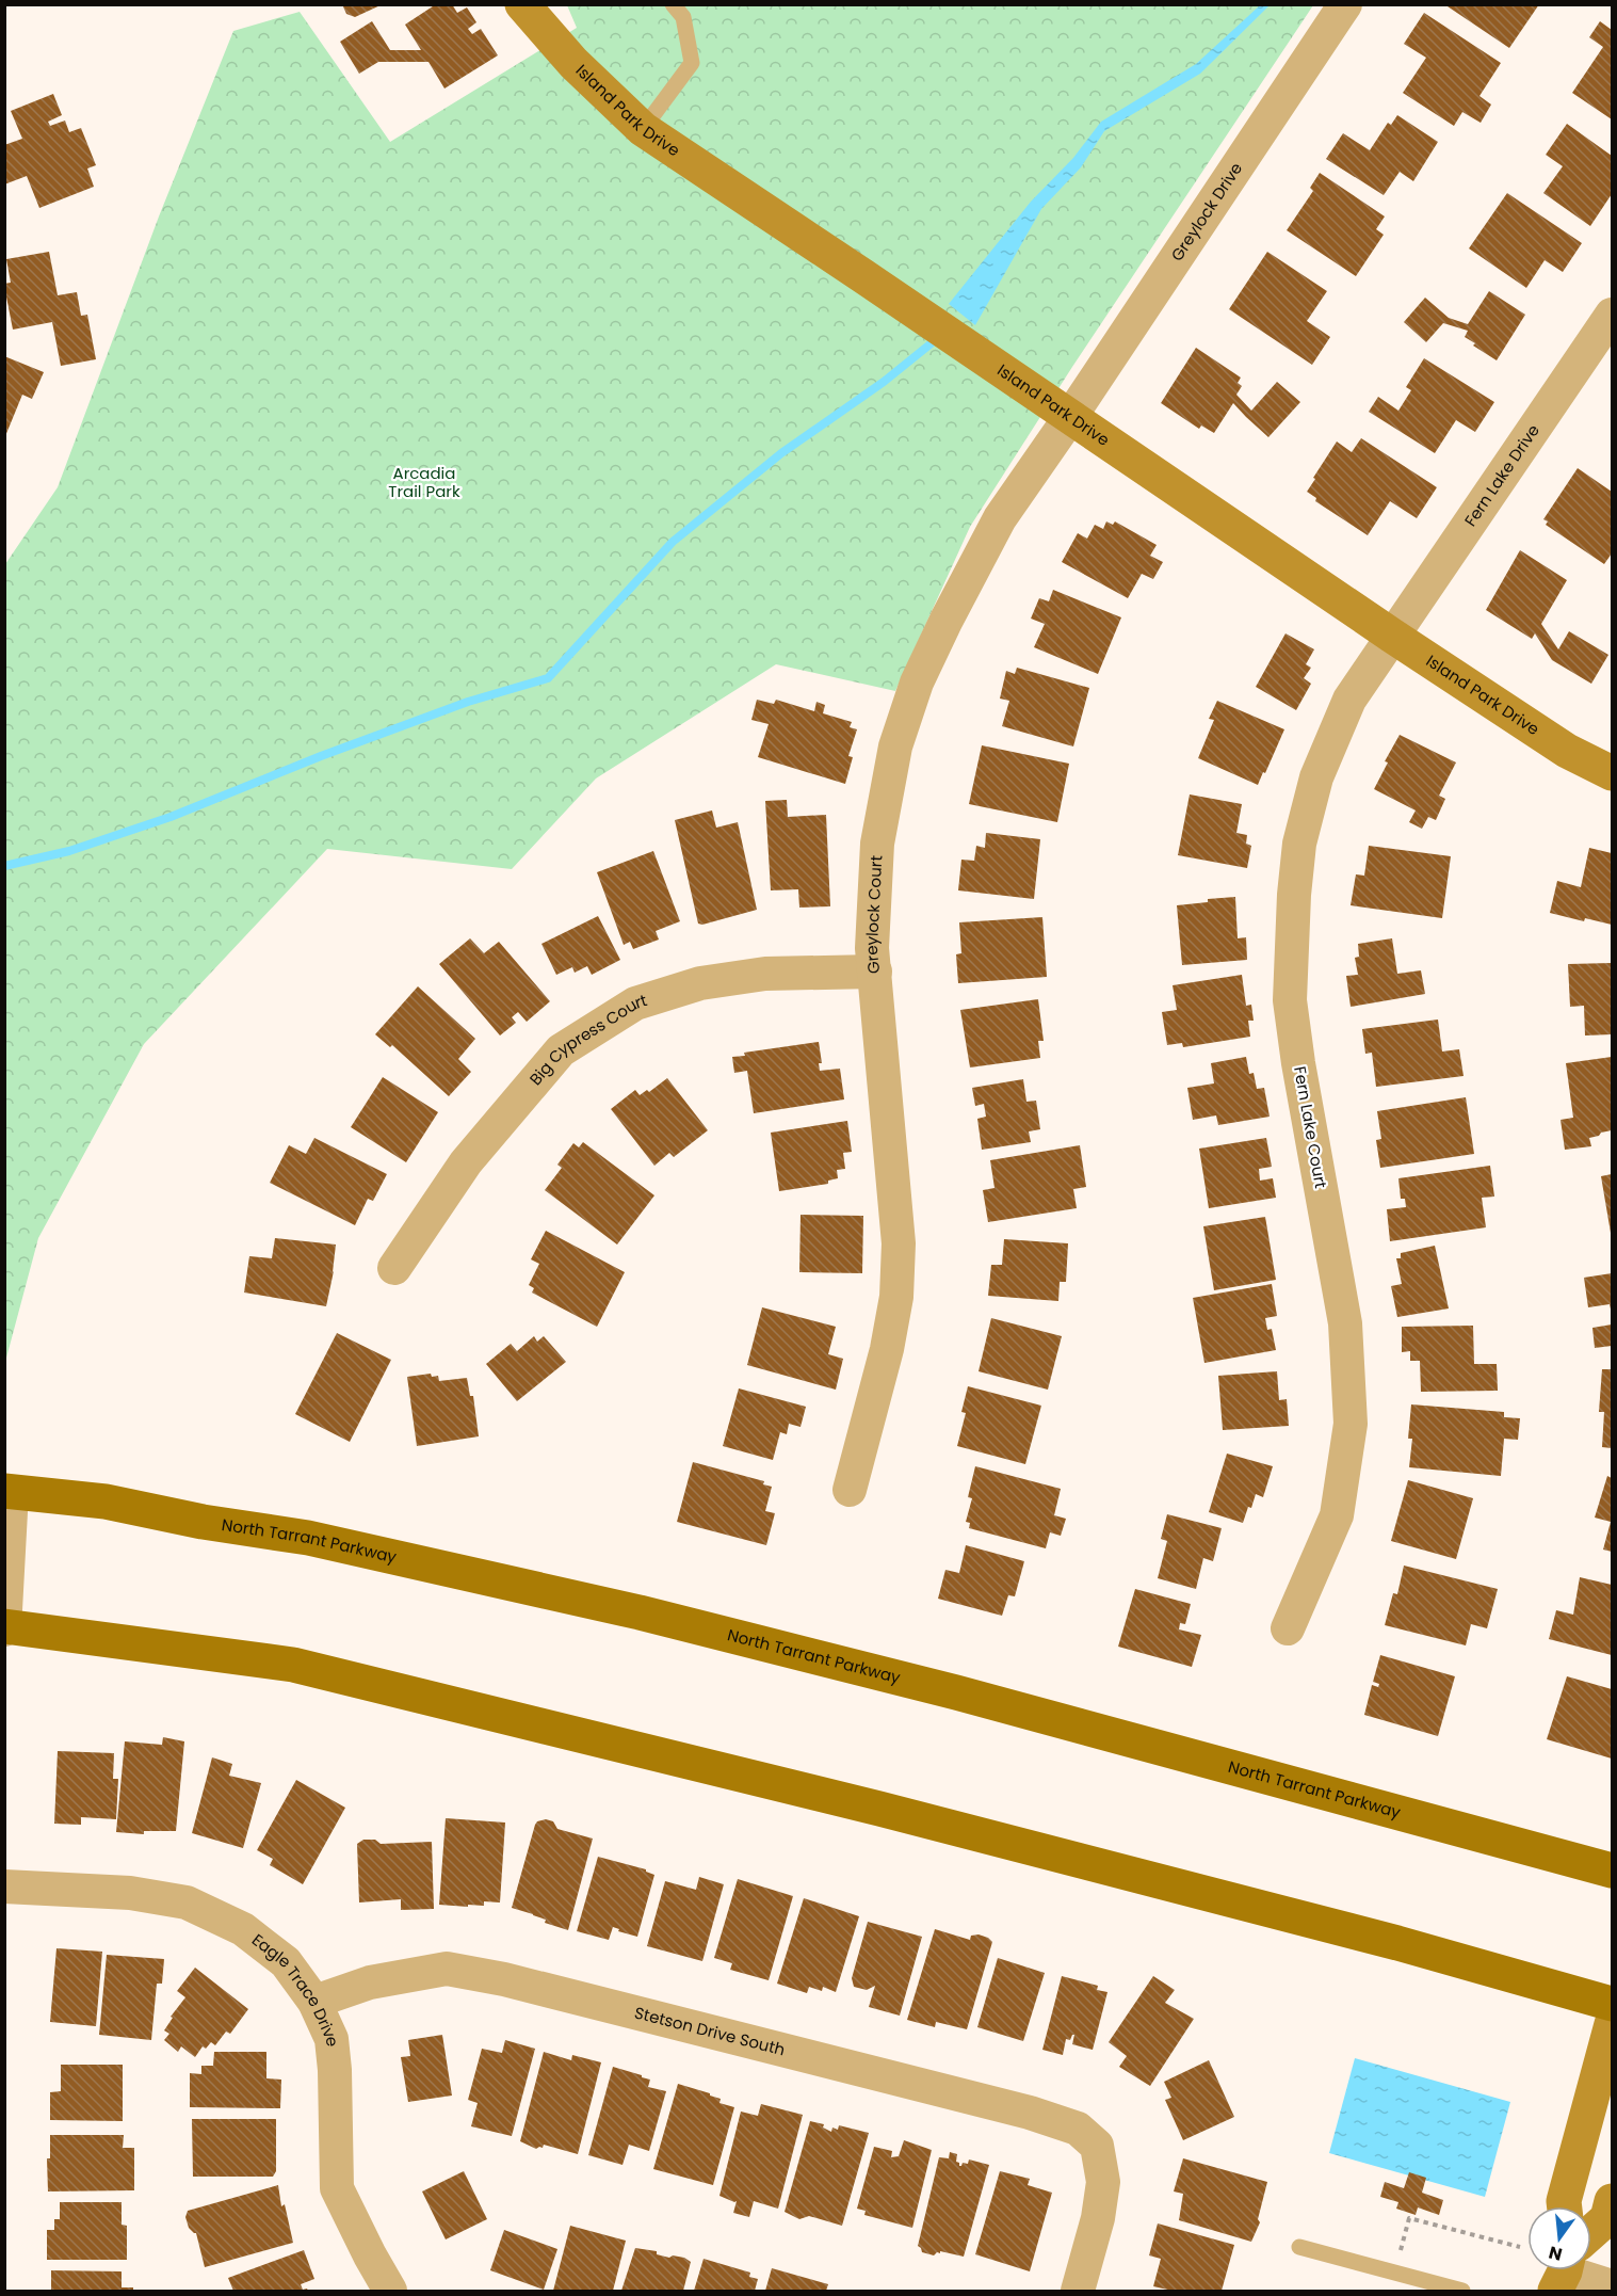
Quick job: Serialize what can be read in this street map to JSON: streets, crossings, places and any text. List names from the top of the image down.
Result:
{
  "streets": {
    "main road": ["North Tarrant Parkway"],
    "street": [
      "Island Park Drive",
      "Greylock Drive",
      "Fern Lake Drive",
      "Greylock Court",
      "Big Cypress Court",
      "Fern Lake Court",
      "Eagle Trace Drive",
      "Stetson Drive South"
    ]
  },
  "crossings": [
    ["Island Park Drive", "Greylock Drive"],
    ["Island Park Drive", "Fern Lake Drive"],
    ["Island Park Drive", "Greylock Court"],
    ["Island Park Drive", "Fern Lake Court"],
    ["Greylock Drive", "Greylock Court"],
    ["Fern Lake Drive", "Fern Lake Court"],
    ["Greylock Court", "Big Cypress Court"],
    ["Eagle Trace Drive", "Stetson Drive South"]
  ],
  "parks": ["Arcadia Trail Park"],
  "north": "bottom"
}
